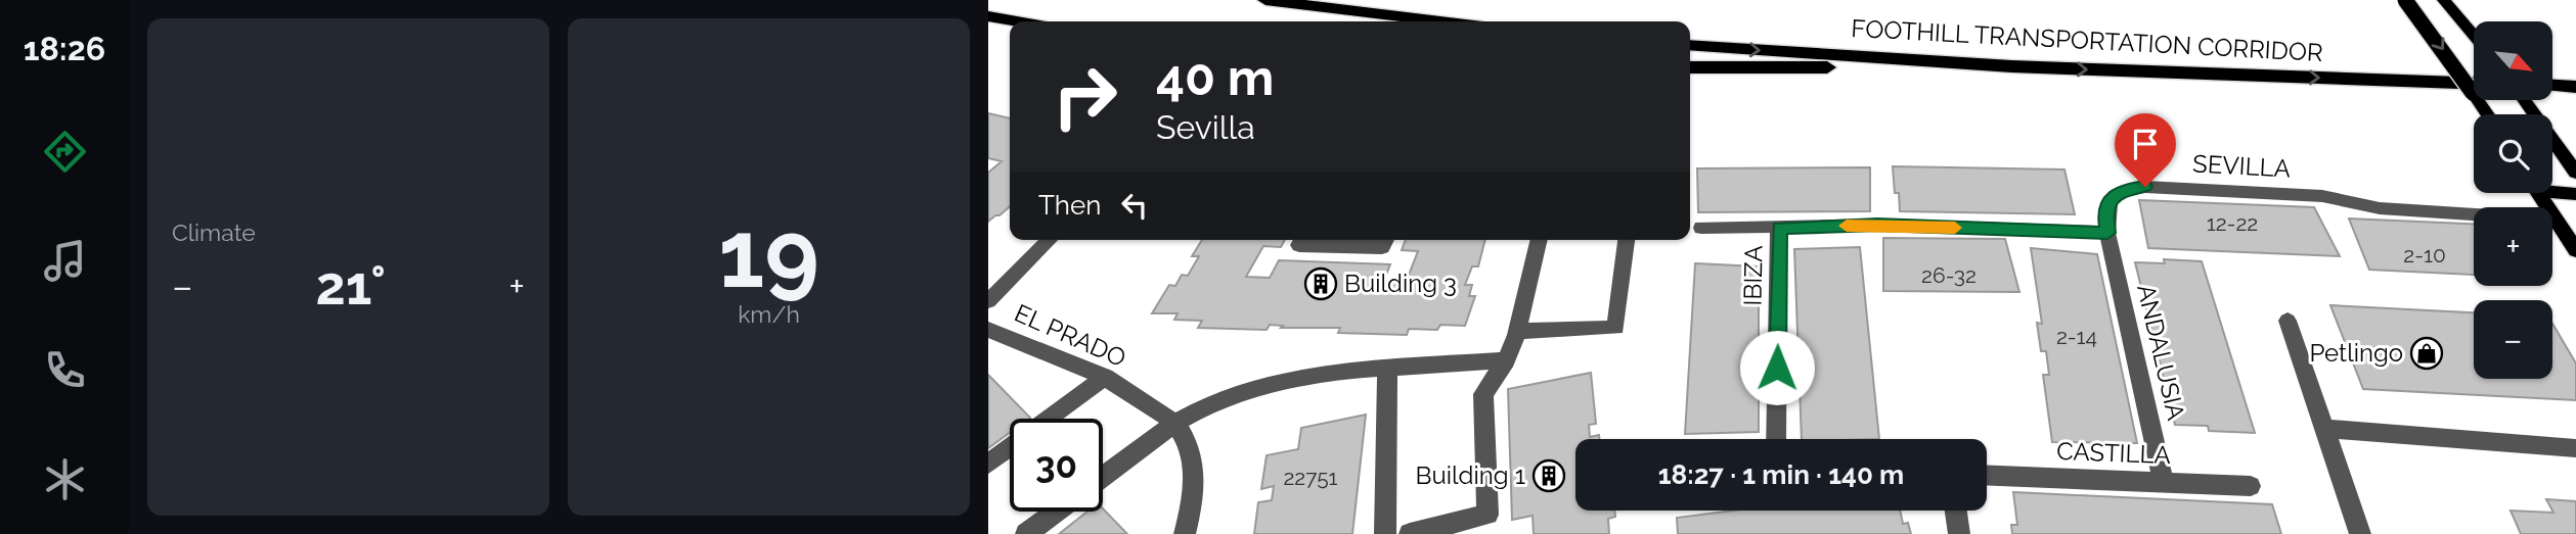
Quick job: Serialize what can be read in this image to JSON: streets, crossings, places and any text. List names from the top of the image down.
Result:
{
  "streets": {
    "highway": ["FOOTHILL TRANSPORTATION CORRIDOR"],
    "street": [
      "SEVILLA",
      "IBIZA",
      "EL PRADO",
      "ANDALUSIA",
      "CASTILLA"
    ]
  },
  "crossings": [
    ["SEVILLA", "ANDALUSIA"],
    ["ANDALUSIA", "CASTILLA"]
  ],
  "places": {
    "building": ["Building 3", "Building 1"],
    "shop": ["Petlingo"]
  },
  "house_numbers": [
    "12-22",
    "2-10",
    "26-32",
    "2-14",
    "22751"
  ],
  "north": "bottom right",
  "page": {
    "tabs": "18:26",
    "tile": [
      "Climate",
      ["19", "km/h"]
    ],
    "map_buttons": ["+", "−"],
    "turn": ["40 m", "Sevilla"],
    "then": "Then",
    "heat": ["−", "21°", "+"],
    "limit": "30",
    "trip": "18:27 · 1 min · 140 m"
  }
}
